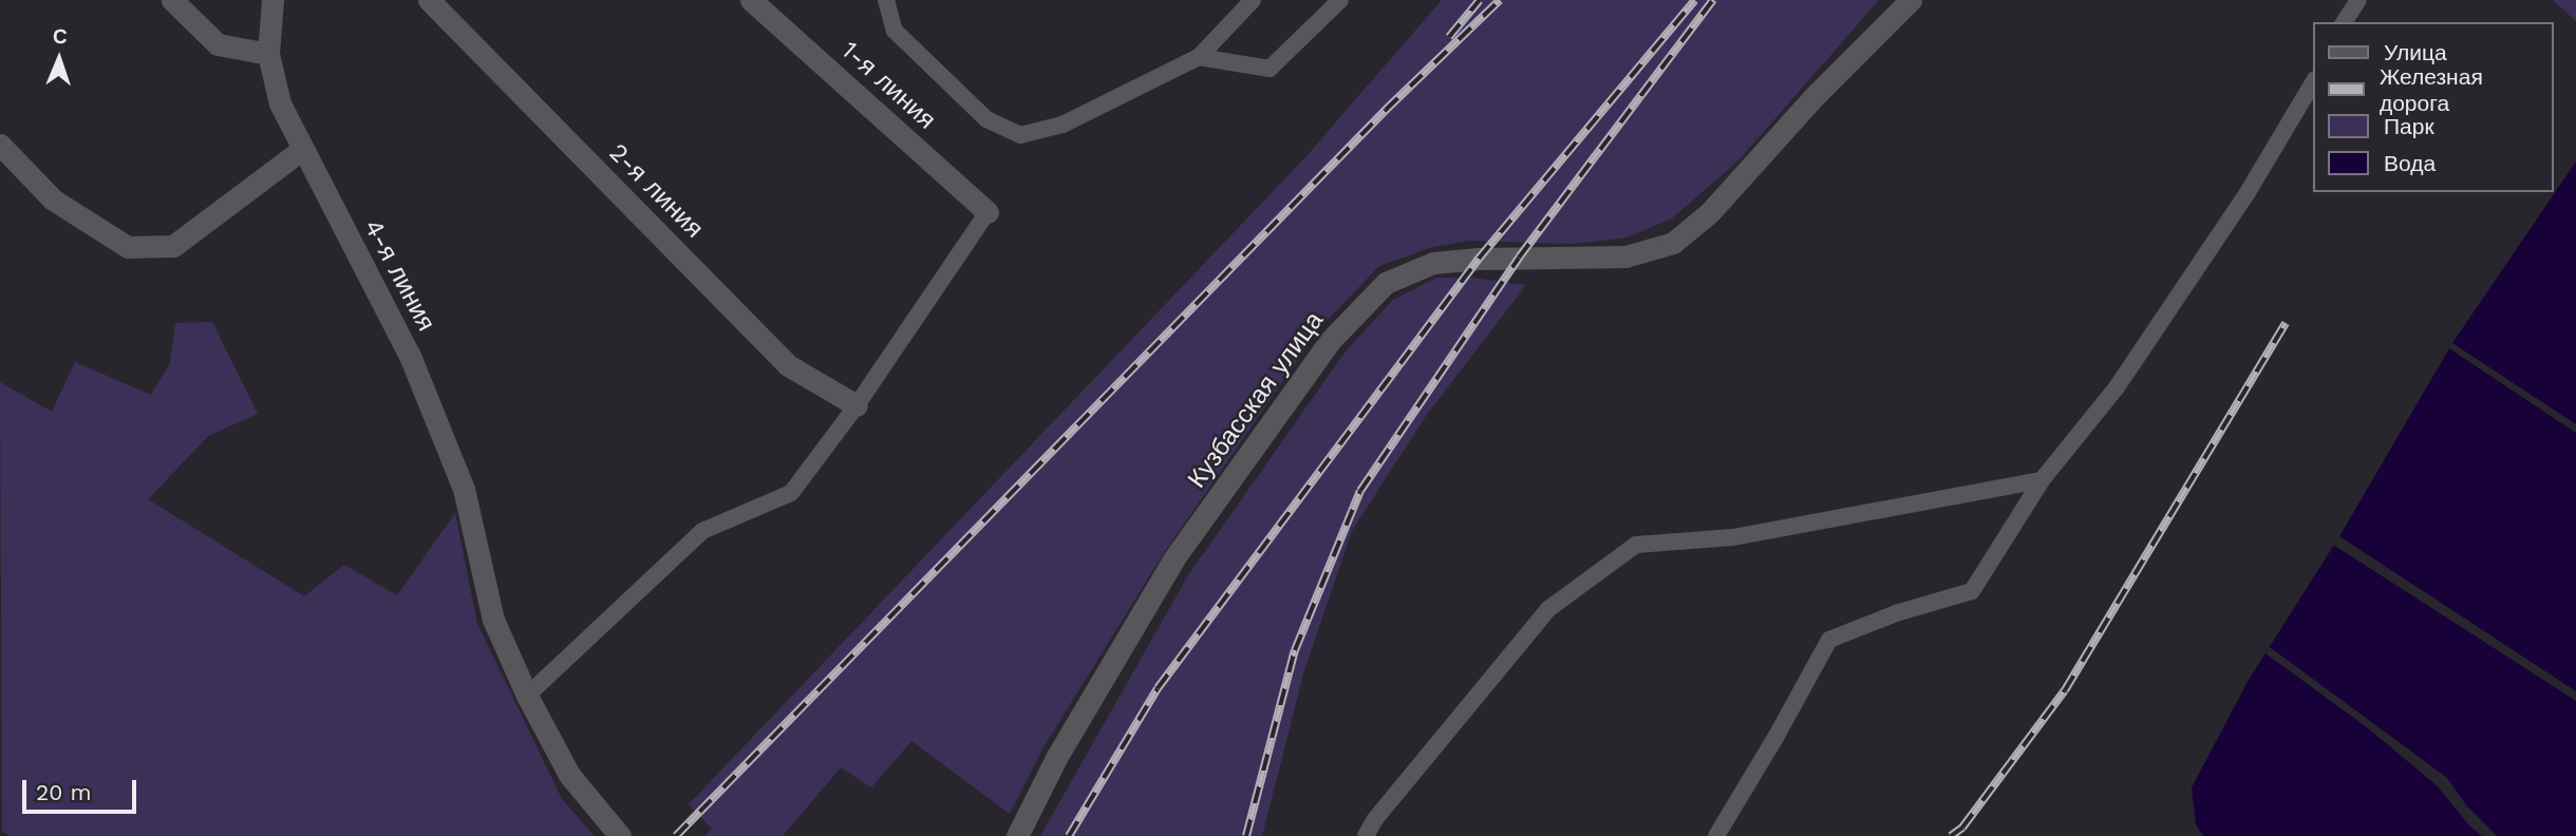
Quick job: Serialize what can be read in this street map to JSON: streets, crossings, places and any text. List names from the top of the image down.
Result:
{
  "streets": {
    "street": [
      "1-я линия",
      "2-я линия",
      "4-я линия",
      "Кузбасская улица"
    ]
  },
  "legend": [
    "Улица",
    "Железная дорога",
    "Парк",
    "Вода"
  ],
  "scale_bar": "20 m",
  "north": "top"
}
